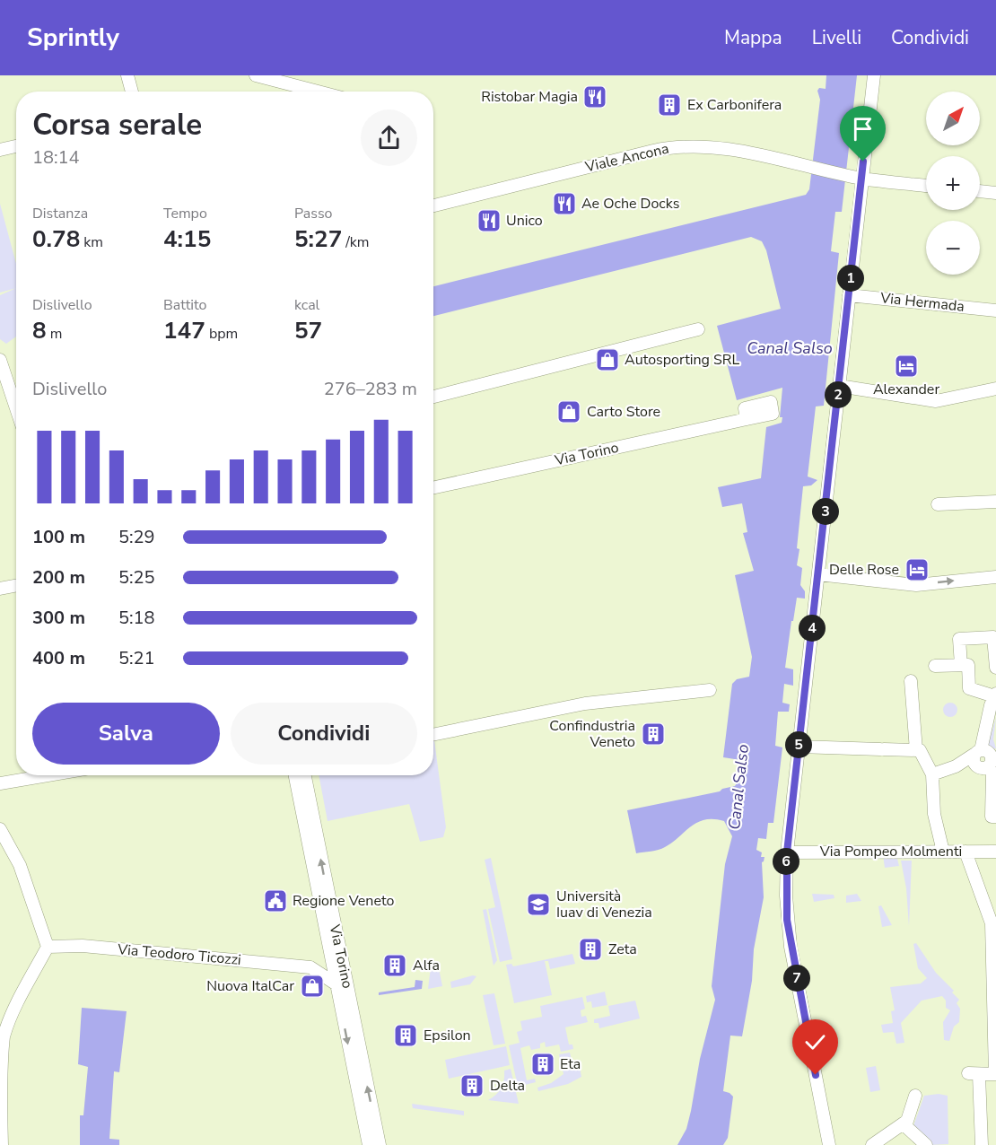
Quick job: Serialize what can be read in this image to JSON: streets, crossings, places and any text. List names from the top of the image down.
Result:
{
  "streets": {
    "street": [
      "Viale Ancona",
      "Via Hermada",
      "Via Torino",
      "Via Pompeo Molmenti",
      "Via Teodoro Ticozzi"
    ]
  },
  "crossings": [
    ["Via Torino", "Via Teodoro Ticozzi"]
  ],
  "water": ["Canal Salso"],
  "places": {
    "restaurant": ["Ristobar Magia", "Ae Oche Docks", "Unico"],
    "building": [
      "Ex Carbonifera",
      "Confindustria Veneto",
      "Zeta",
      "Alfa",
      "Epsilon",
      "Eta",
      "Delta"
    ],
    "shop": ["Autosporting SRL", "Carto Store", "Nuova ItalCar"],
    "hotel": ["Alexander", "Delle Rose"],
    "public building": ["Regione Veneto"],
    "school or university": ["Università Iuav di Venezia"]
  },
  "north": "top right",
  "page": {
    "header": "Sprintly",
    "nav": ["Mappa", "Livelli", "Condividi"],
    "map_buttons": ["+", "−"],
    "heading": ["Corsa serale", "18:14"],
    "stats": [
      ["Distanza", "0.78 km"],
      ["Tempo", "4:15"],
      ["Passo", "5:27 /km"],
      ["Dislivello", "8 m"],
      ["Battito", "147 bpm"],
      ["kcal", "57"]
    ],
    "pins": [
      "1",
      "2",
      "3",
      "4",
      "5",
      "6",
      "7"
    ],
    "chart": ["Dislivello", "276–283 m"],
    "list": [
      {
        "name": "100 m",
        "note": "5:29"
      },
      {
        "name": "200 m",
        "note": "5:25"
      },
      {
        "name": "300 m",
        "note": "5:18"
      },
      {
        "name": "400 m",
        "note": "5:21"
      }
    ],
    "buttons": ["Salva", "Condividi"]
  }
}
